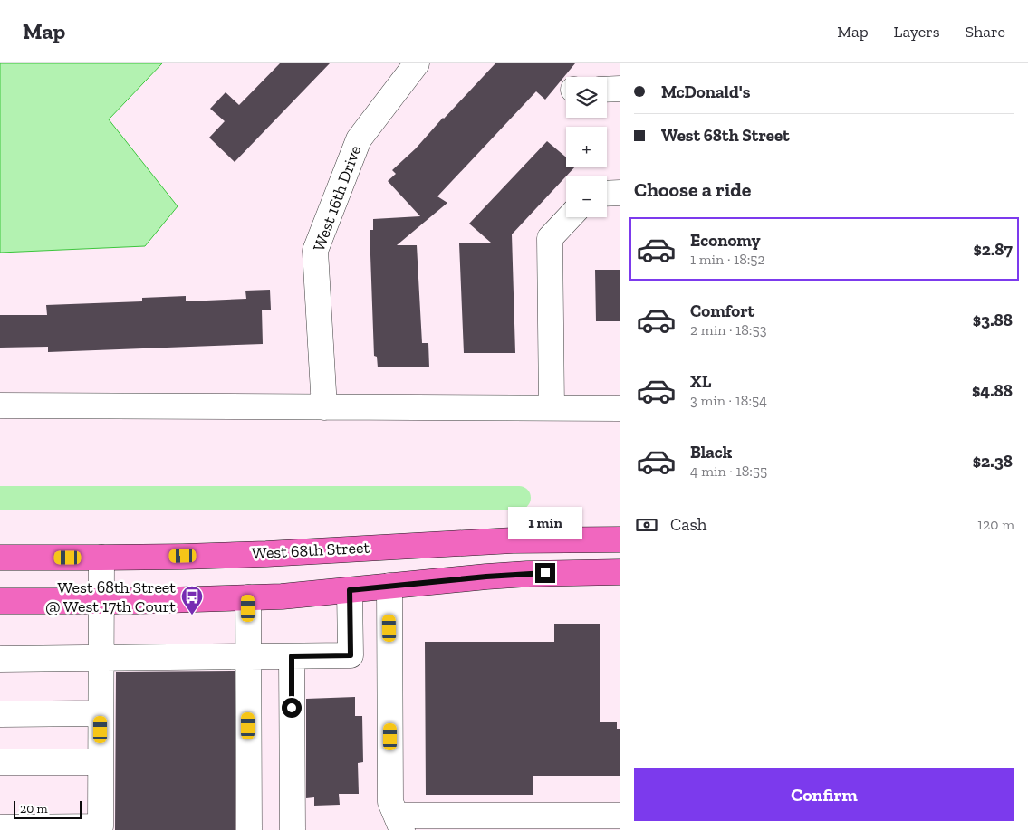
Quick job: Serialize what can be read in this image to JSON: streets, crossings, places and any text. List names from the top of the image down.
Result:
{
  "streets": {
    "main road": ["West 68th Street"],
    "street": ["West 16th Drive"]
  },
  "places": {
    "bus stop": ["West 68th Street @ West 17th Court"]
  },
  "scale_bar": "20 m",
  "page": {
    "header": "Map",
    "nav": ["Map", "Layers", "Share"],
    "banner": ["McDonald's", "West 68th Street"],
    "map_buttons": ["+", "−"],
    "heading": "Choose a ride",
    "list": [
      {
        "name": "Economy",
        "note": "1 min · 18:52",
        "value": "$2.87"
      },
      {
        "name": "Comfort",
        "note": "2 min · 18:53",
        "value": "$3.88"
      },
      {
        "name": "XL",
        "note": "3 min · 18:54",
        "value": "$4.88"
      },
      {
        "name": "Black",
        "note": "4 min · 18:55",
        "value": "$2.38"
      }
    ],
    "pay": ["Cash", "120 m"],
    "bubble": "1 min",
    "buttons": "Confirm",
    "scale": "20 m"
  }
}
